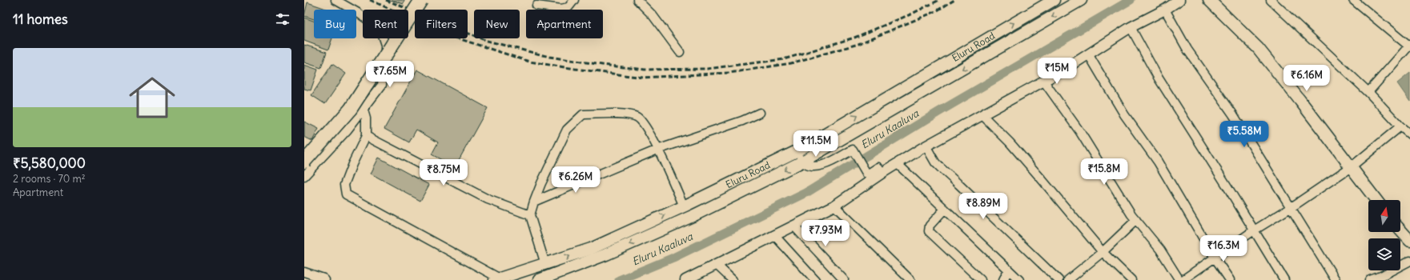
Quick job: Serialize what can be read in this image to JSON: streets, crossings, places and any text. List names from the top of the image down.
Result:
{
  "streets": {
    "main road": ["Eluru Road"]
  },
  "water": ["Eluru Kaaluva"],
  "north": "top",
  "page": {
    "heading": "11 homes",
    "chip": [
      "Buy",
      "Rent",
      "Filters",
      "New",
      "Apartment"
    ],
    "list": [
      {
        "name": "₹5,580,000",
        "note": "2 rooms · 70 m² · Apartment"
      }
    ],
    "price": [
      "₹15M",
      "₹7.65M",
      "₹6.16M",
      "₹5.58M",
      "₹11.5M",
      "₹15.8M",
      "₹8.75M",
      "₹6.26M",
      "₹8.89M",
      "₹7.93M",
      "₹16.3M"
    ]
  }
}
